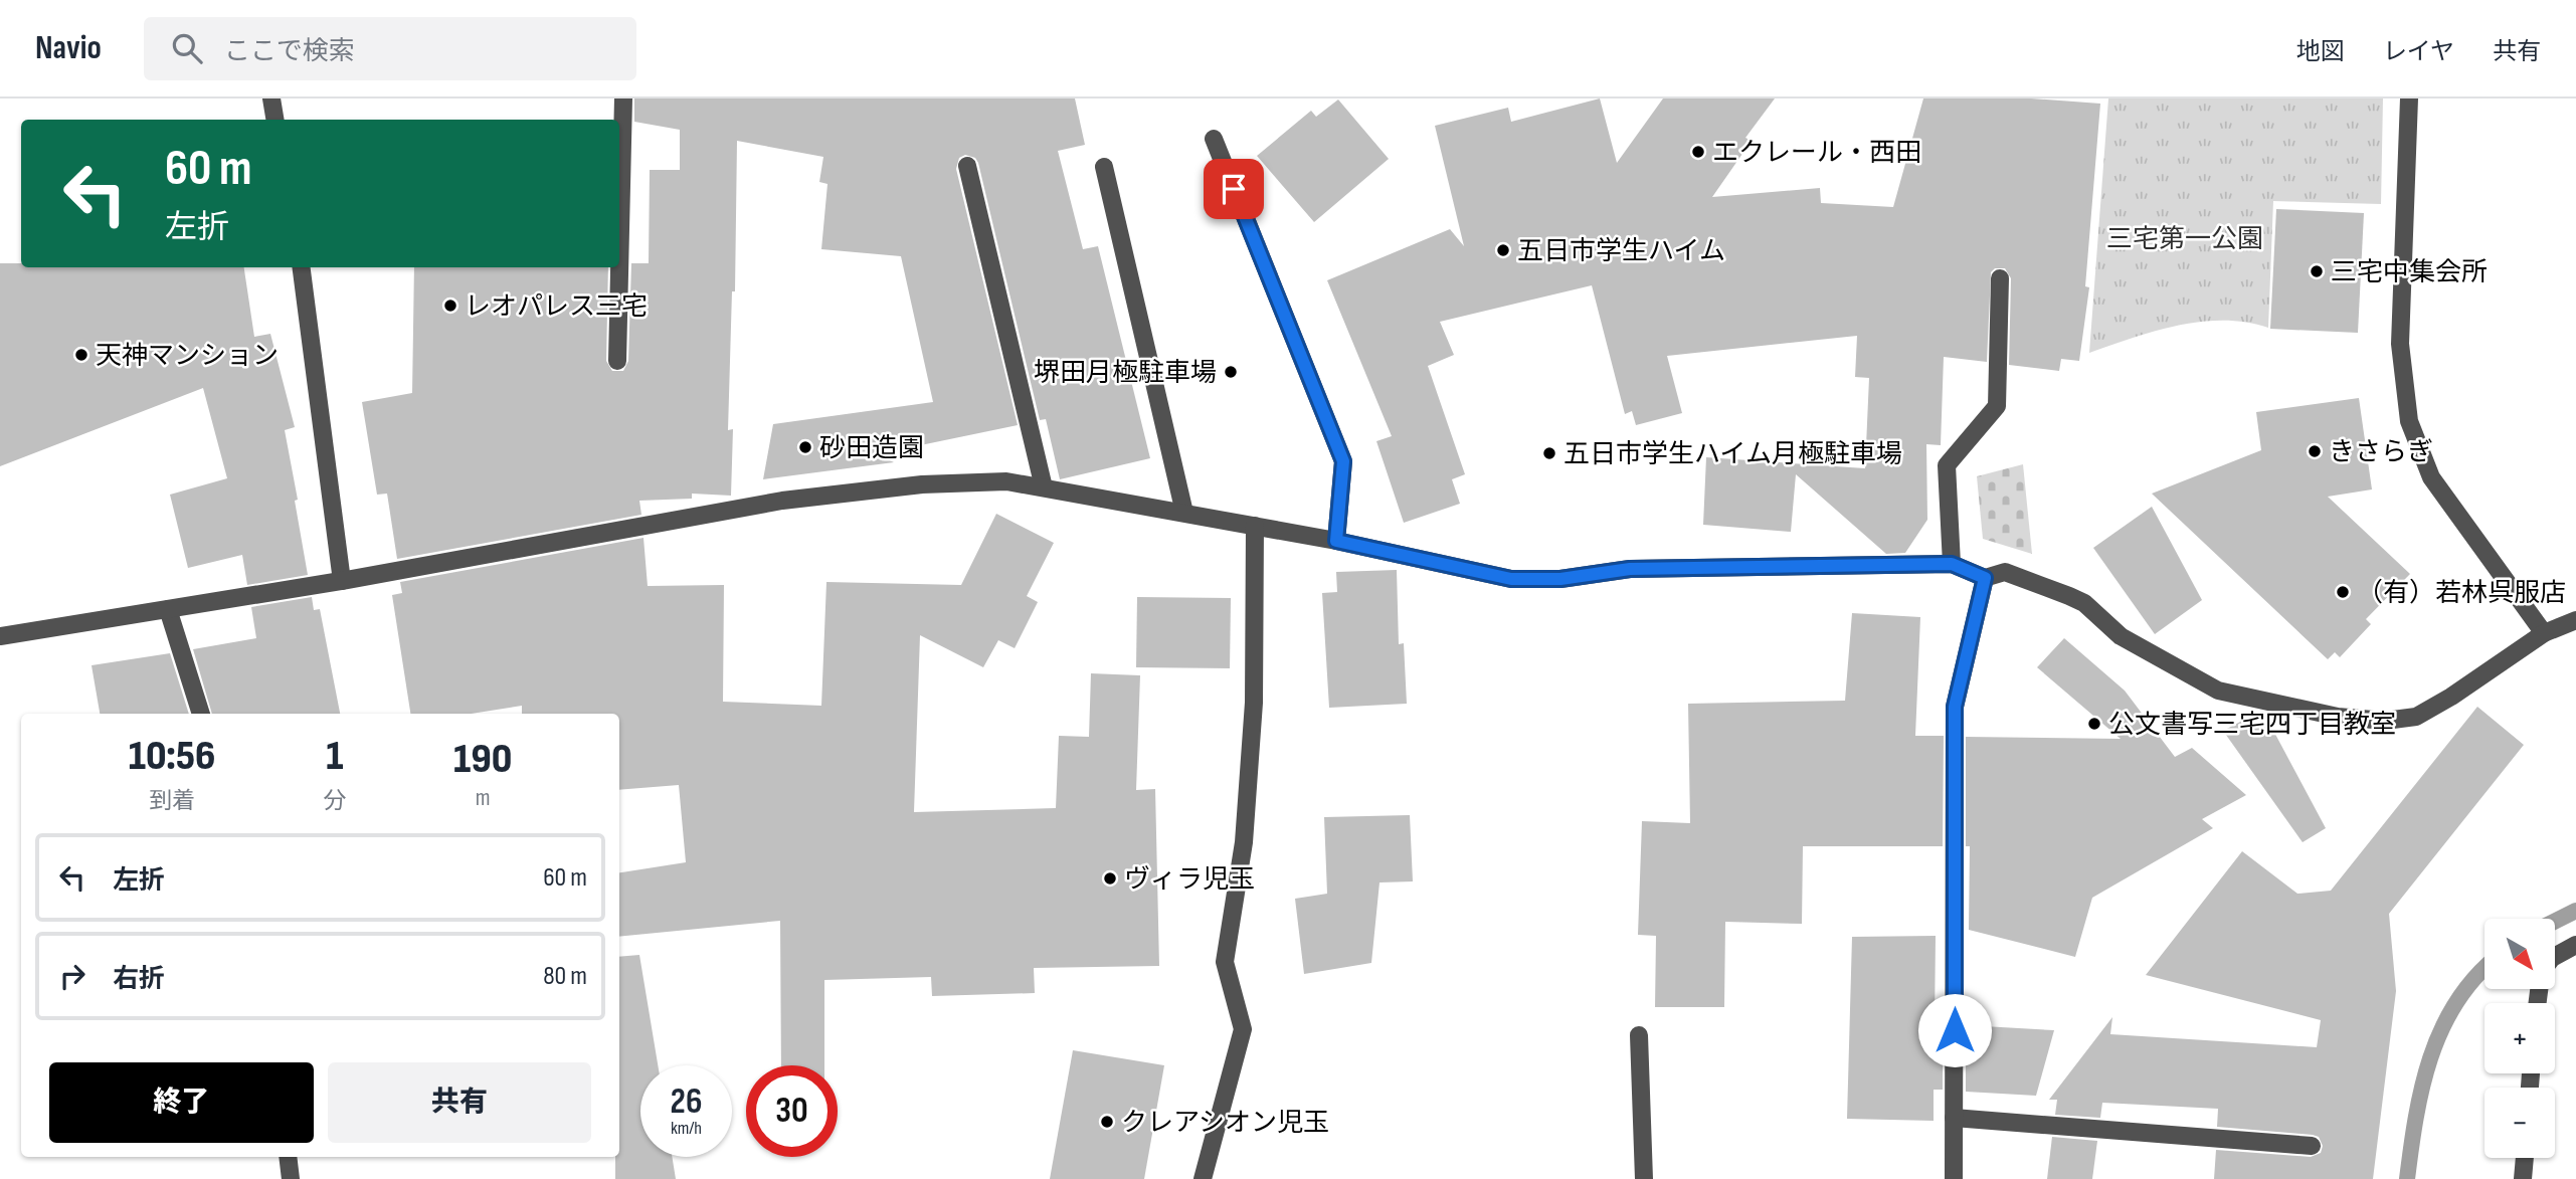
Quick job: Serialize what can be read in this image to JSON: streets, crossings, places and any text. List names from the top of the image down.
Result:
{
  "parks": ["三宅第一公園"],
  "places": [
    "エクレール・西田",
    "五日市学生ハイム",
    "三宅中集会所",
    "レオパレス三宅",
    "天神マンション",
    "堺田月極駐車場",
    "砂田造園",
    "きさらぎ",
    "五日市学生ハイム月極駐車場",
    "（有）若林呉服店",
    "公文書写三宅四丁目教室",
    "ヴィラ児玉",
    "クレアシオン児玉"
  ],
  "north": "bottom right",
  "page": {
    "header": "Navio",
    "search": "ここで検索",
    "nav": ["地図", "レイヤ", "共有"],
    "turn": ["60 m", "左折"],
    "eta": [
      "10:56",
      "到着",
      "1",
      "分",
      "190",
      "m"
    ],
    "list": [
      {
        "name": "左折",
        "value": "60 m"
      },
      {
        "name": "右折",
        "value": "80 m"
      }
    ],
    "map_buttons": ["+", "−"],
    "buttons": ["終了", "共有"],
    "speed": "26 km/h",
    "limit": "30"
  }
}
